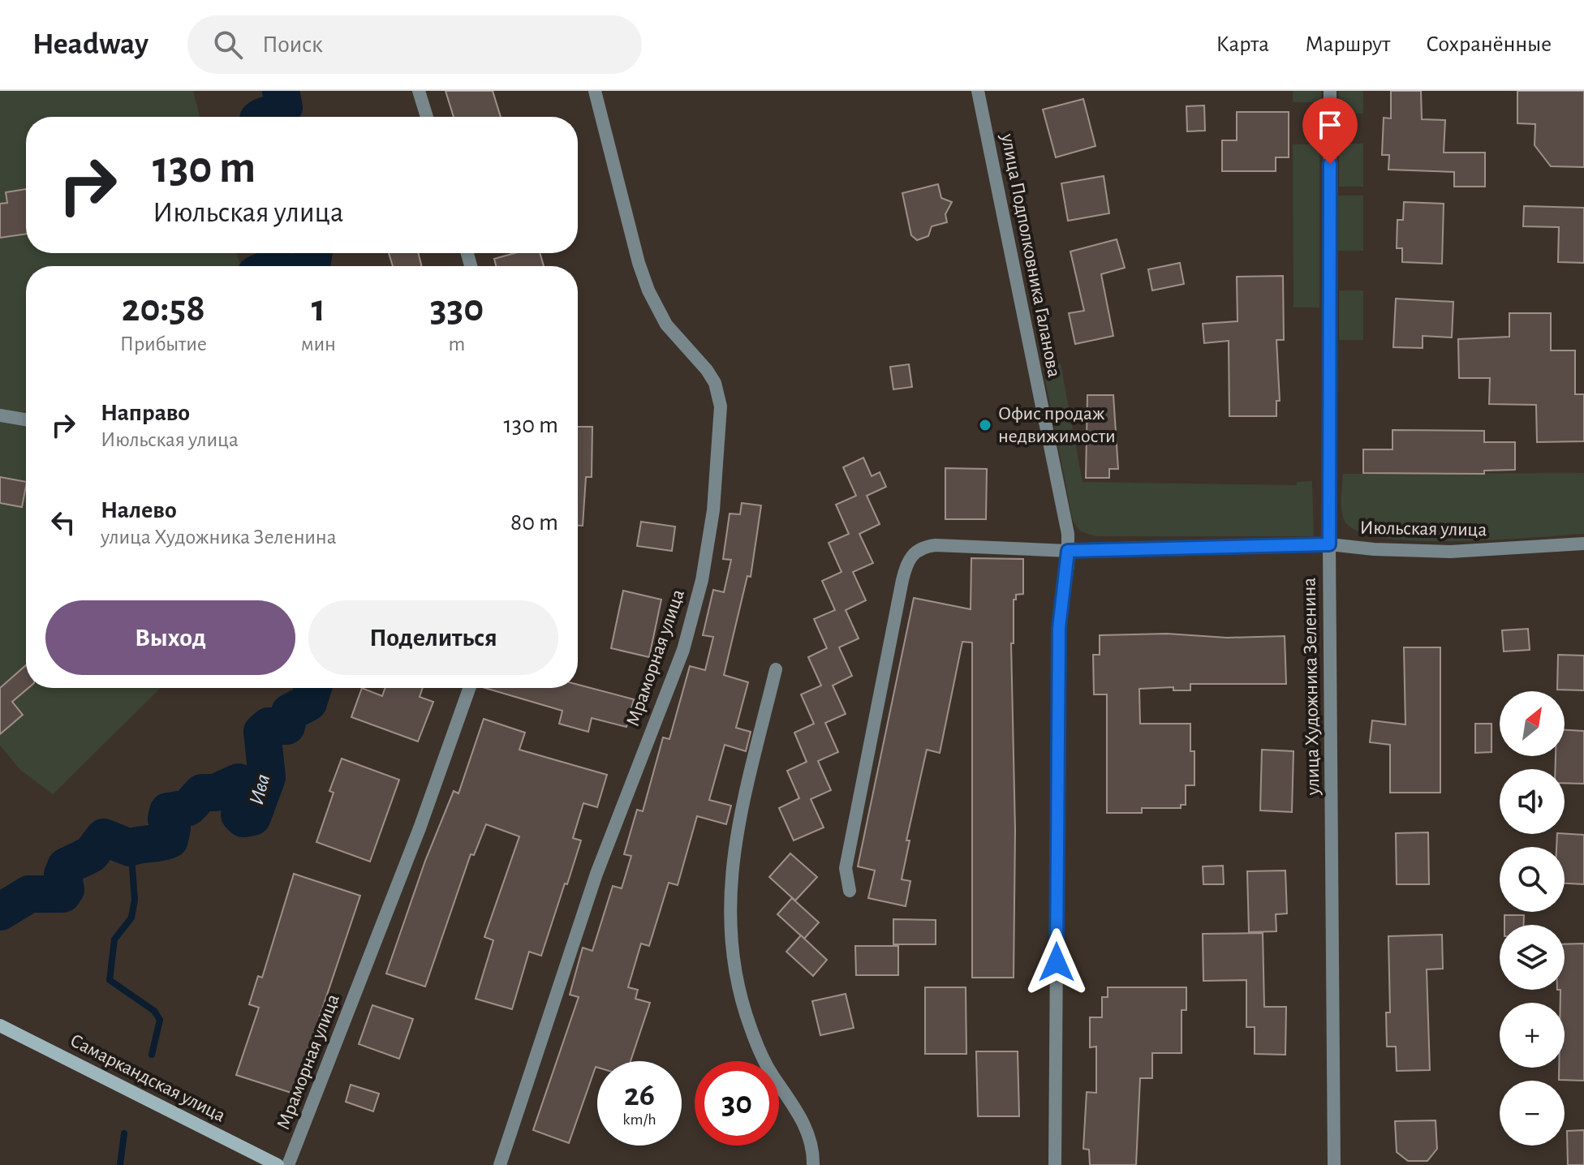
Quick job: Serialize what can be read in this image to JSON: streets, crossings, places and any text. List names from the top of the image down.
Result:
{
  "streets": {
    "street": [
      "улица Подполковника Галанова",
      "Июльская улица",
      "Мраморная улица",
      "улица Художника Зеленина",
      "Самаркандская улица"
    ]
  },
  "crossings": [
    ["улица Подполковника Галанова", "Июльская улица"],
    ["Июльская улица", "улица Художника Зеленина"]
  ],
  "water": ["Ива"],
  "places": ["Офис продаж недвижимости"],
  "north": "top right",
  "page": {
    "header": "Headway",
    "search": "Поиск",
    "nav": ["Карта", "Маршрут", "Сохранённые"],
    "turn": ["130 m", "Июльская улица"],
    "eta": [
      "20:58",
      "Прибытие",
      "1",
      "мин",
      "330",
      "m"
    ],
    "list": [
      {
        "name": "Направо",
        "note": "Июльская улица",
        "value": "130 m"
      },
      {
        "name": "Налево",
        "note": "улица Художника Зеленина",
        "value": "80 m"
      }
    ],
    "buttons": ["Выход", "Поделиться"],
    "map_buttons": ["+", "−"],
    "speed": "26 km/h",
    "limit": "30"
  }
}
